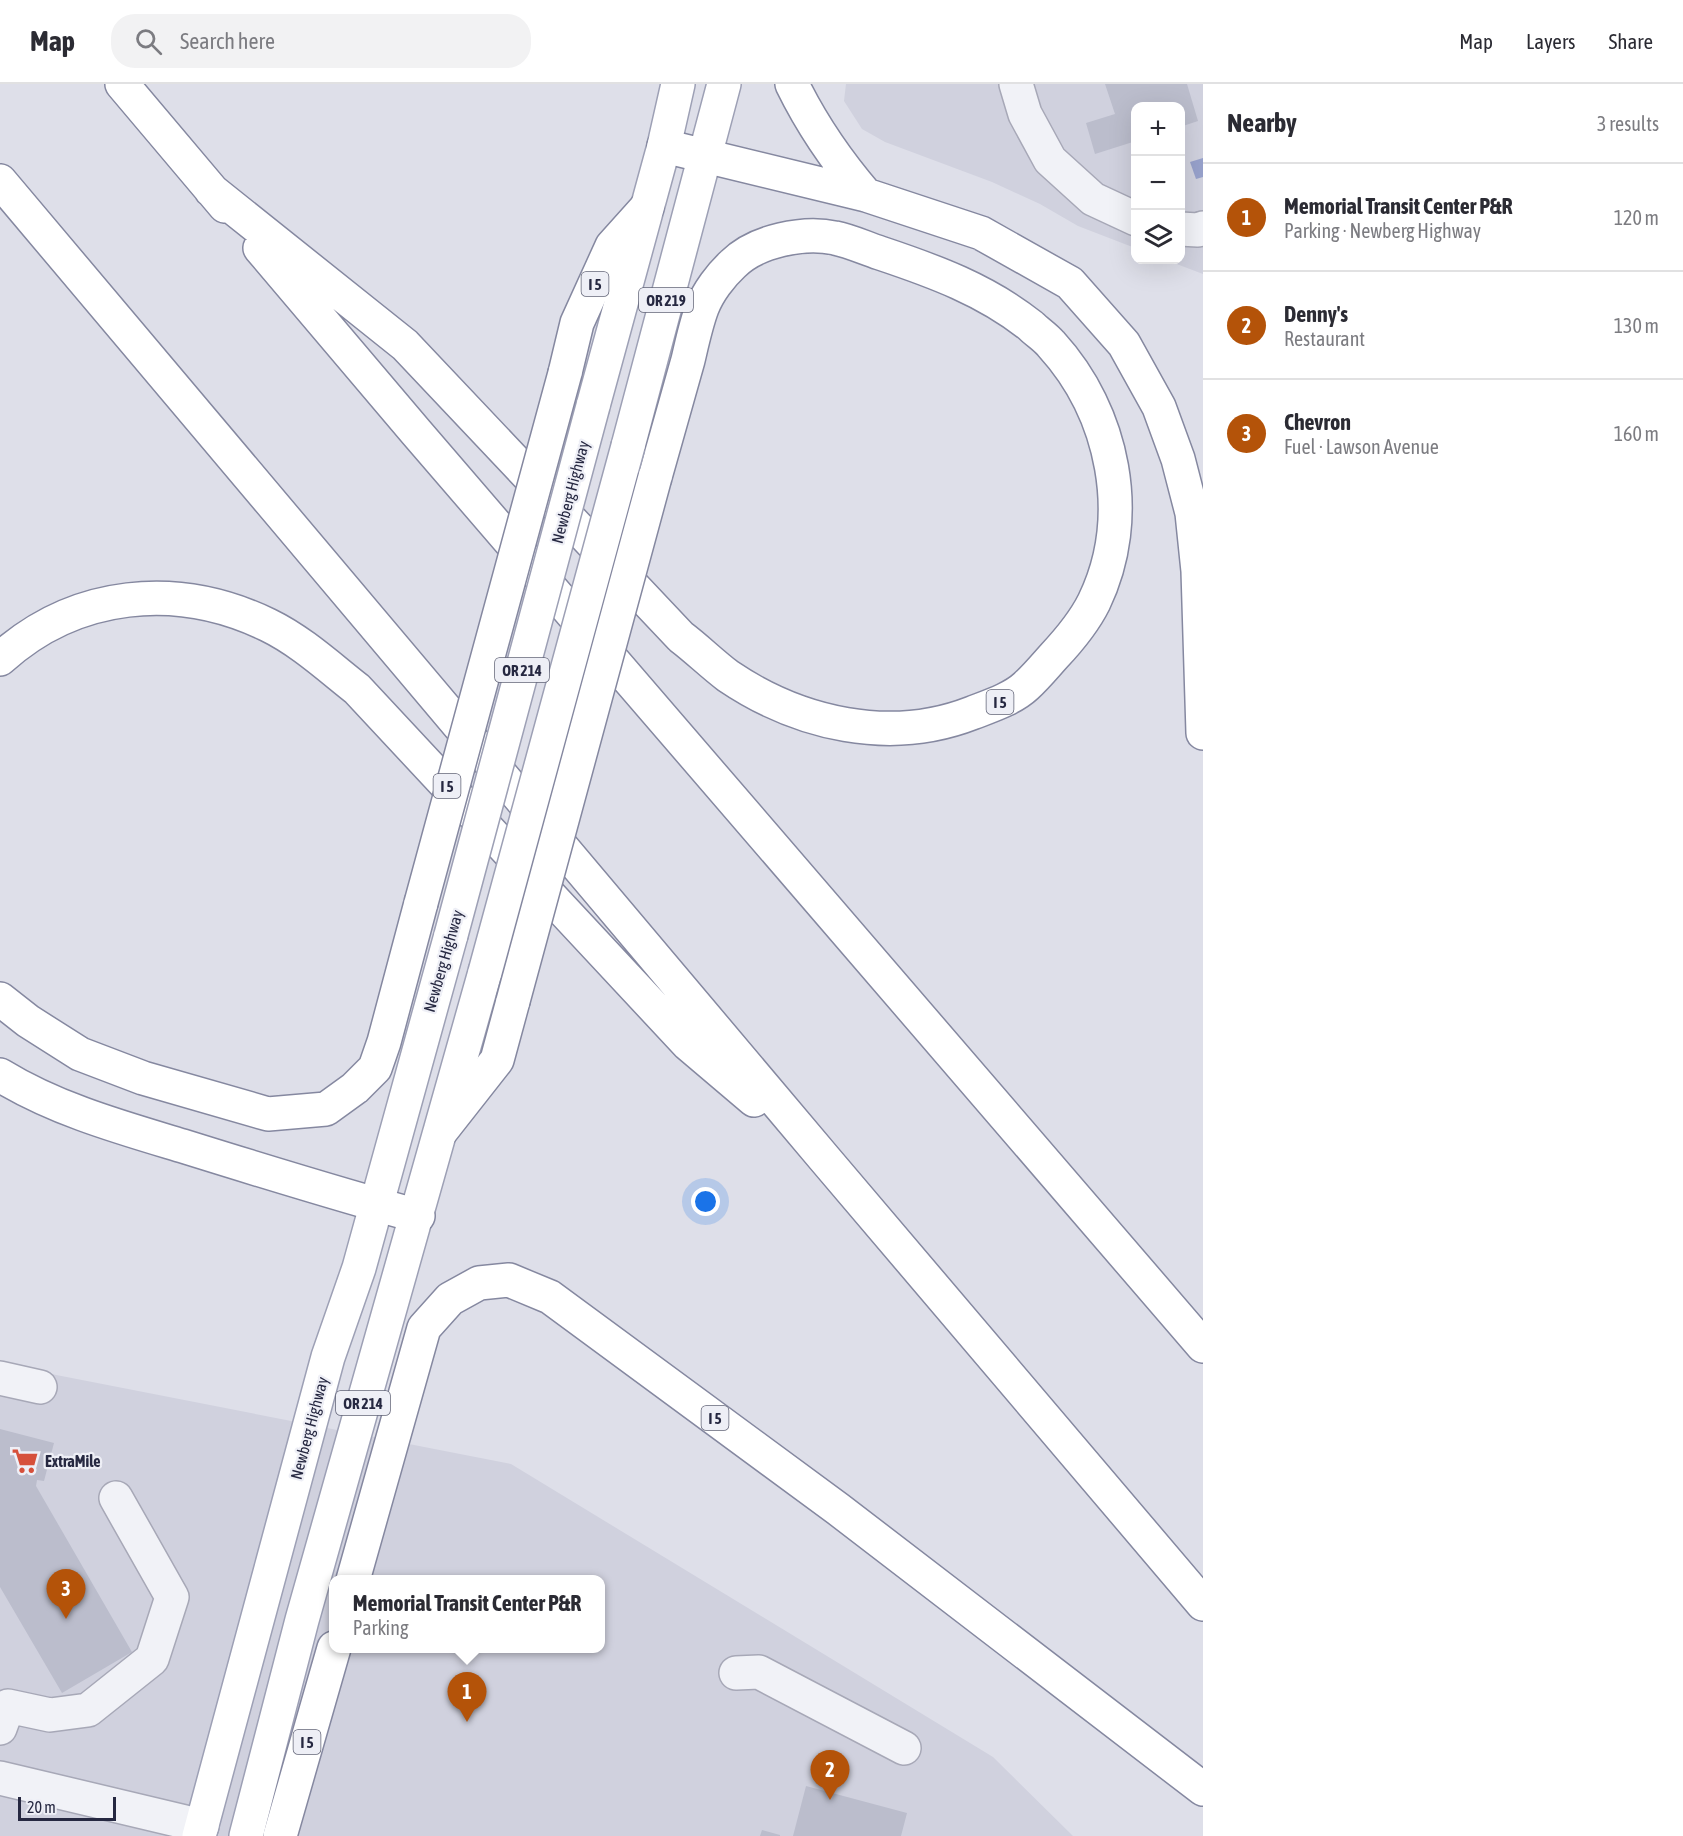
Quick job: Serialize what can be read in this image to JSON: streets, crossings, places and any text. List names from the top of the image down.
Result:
{
  "streets": {
    "main road": [
      "I 5",
      "OR 219",
      "Newberg Highway",
      "OR 214"
    ]
  },
  "crossings": [
    ["I 5", "Newberg Highway"],
    ["I 5", "OR 214"],
    ["OR 219", "OR 214"]
  ],
  "places": {
    "supermarket": ["ExtraMile"]
  },
  "scale_bar": "20 m",
  "page": {
    "header": "Map",
    "search": "Search here",
    "nav": ["Map", "Layers", "Share"],
    "heading": ["Nearby", "3 results"],
    "map_buttons": ["+", "−"],
    "list": [
      {
        "mark": "1",
        "name": "Memorial Transit Center P&R",
        "note": "Parking · Newberg Highway",
        "value": "120 m"
      },
      {
        "mark": "2",
        "name": "Denny's",
        "note": "Restaurant",
        "value": "130 m"
      },
      {
        "mark": "3",
        "name": "Chevron",
        "note": "Fuel · Lawson Avenue",
        "value": "160 m"
      }
    ],
    "pins": ["3", "1", "2"],
    "popup": ["Memorial Transit Center P&R", "Parking"],
    "scale": "20 m"
  }
}
